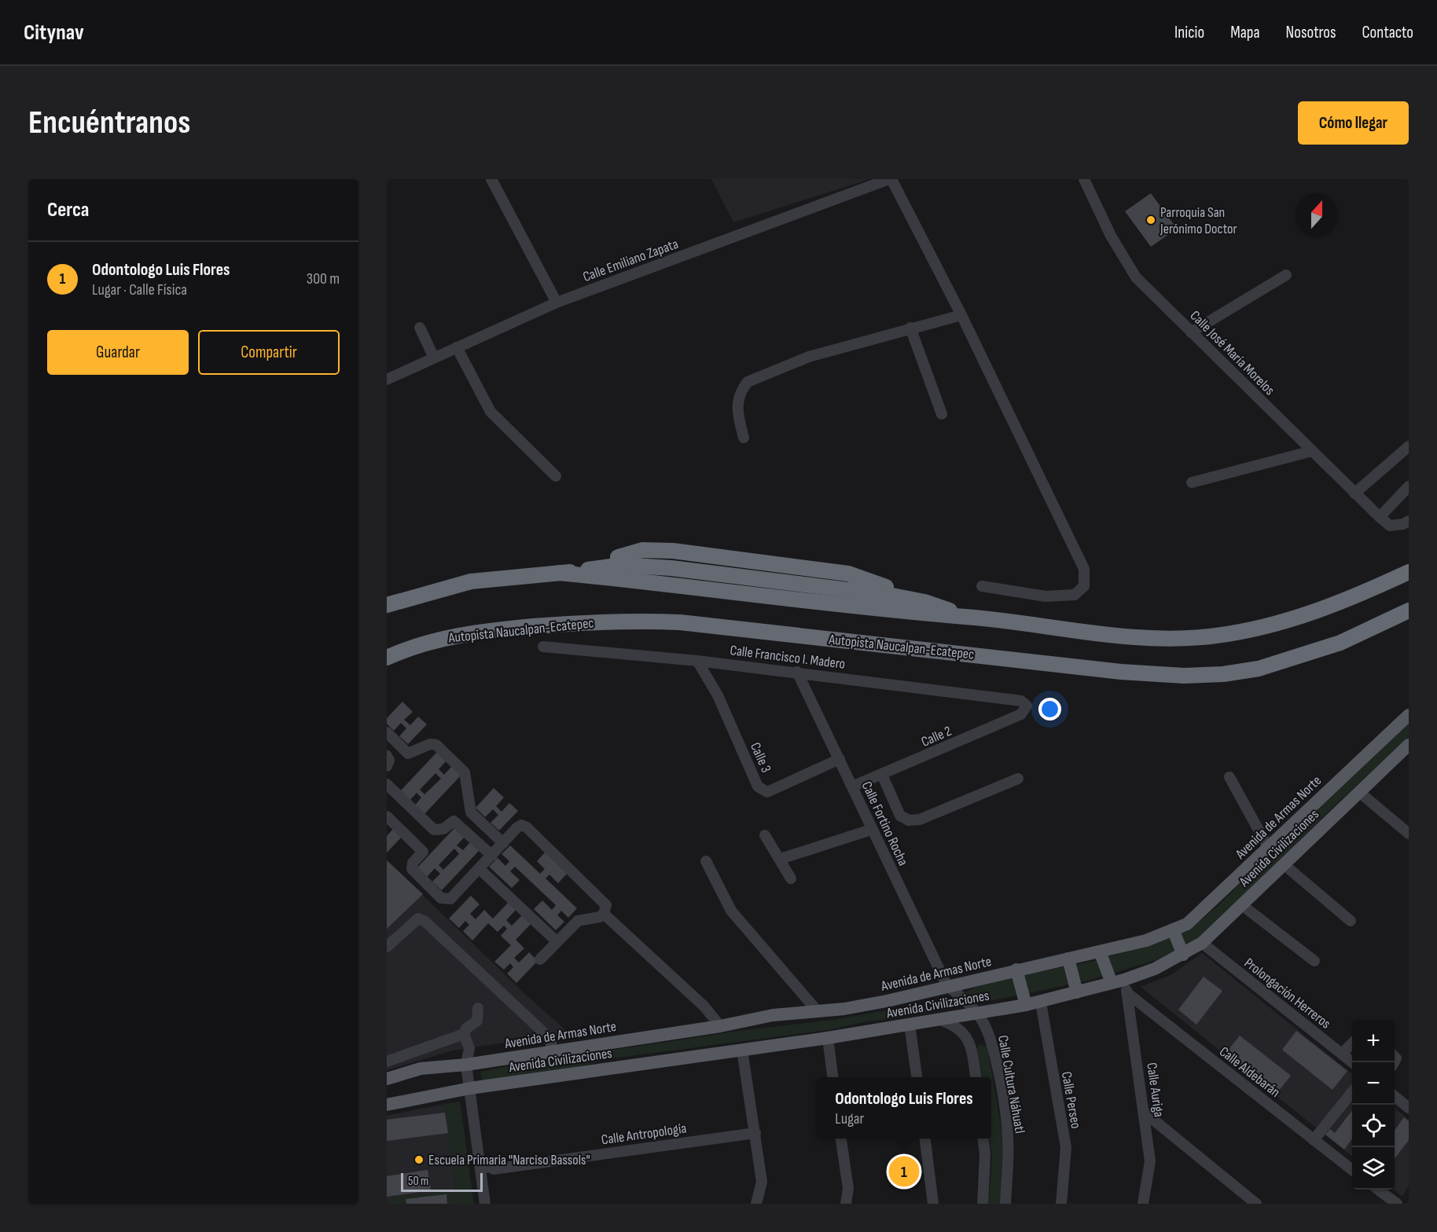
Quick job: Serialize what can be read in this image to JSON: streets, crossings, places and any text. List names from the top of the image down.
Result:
{
  "streets": {
    "highway": ["Autopista Naucalpan-Ecatepec"],
    "main road": ["Avenida de Armas Norte", "Avenida Civilizaciones"],
    "street": [
      "Calle Emiliano Zapata",
      "Calle José María Morelos",
      "Calle Francisco I. Madero",
      "Calle 2",
      "Calle 3",
      "Calle Fortino Rocha",
      "Prolongación Herreros",
      "Calle Aldebarán",
      "Calle Cultura Náhuatl",
      "Calle Auriga",
      "Calle Perseo",
      "Calle Antropología"
    ]
  },
  "crossings": [
    ["Calle Francisco I. Madero", "Calle 2"],
    ["Calle Francisco I. Madero", "Calle 3"],
    ["Calle Francisco I. Madero", "Calle Fortino Rocha"],
    ["Calle 2", "Calle Fortino Rocha"],
    ["Calle 3", "Calle Fortino Rocha"],
    ["Avenida de Armas Norte", "Calle Fortino Rocha"],
    ["Avenida de Armas Norte", "Calle Cultura Náhuatl"],
    ["Calle Fortino Rocha", "Calle Cultura Náhuatl"],
    ["Avenida Civilizaciones", "Prolongación Herreros"],
    ["Avenida Civilizaciones", "Calle Cultura Náhuatl"],
    ["Avenida Civilizaciones", "Calle Auriga"],
    ["Avenida Civilizaciones", "Calle Perseo"],
    ["Calle Aldebarán", "Calle Auriga"]
  ],
  "places": ["Parroquia San Jerónimo Doctor", "Escuela Primaria \"Narciso Bassols\""],
  "scale_bar": "50 m",
  "north": "top",
  "page": {
    "header": "Citynav",
    "nav": [
      "Inicio",
      "Mapa",
      "Nosotros",
      "Contacto"
    ],
    "buttons": [
      "Cómo llegar",
      ["Guardar", "Compartir"]
    ],
    "title": "Encuéntranos",
    "heading": "Cerca",
    "list": [
      {
        "mark": "1",
        "name": "Odontologo Luis Flores",
        "note": "Lugar · Calle Física",
        "value": "300 m"
      }
    ],
    "map_buttons": ["+", "−"],
    "popup": ["Odontologo Luis Flores", "Lugar"],
    "pins": "1",
    "scale": "50 m"
  }
}
